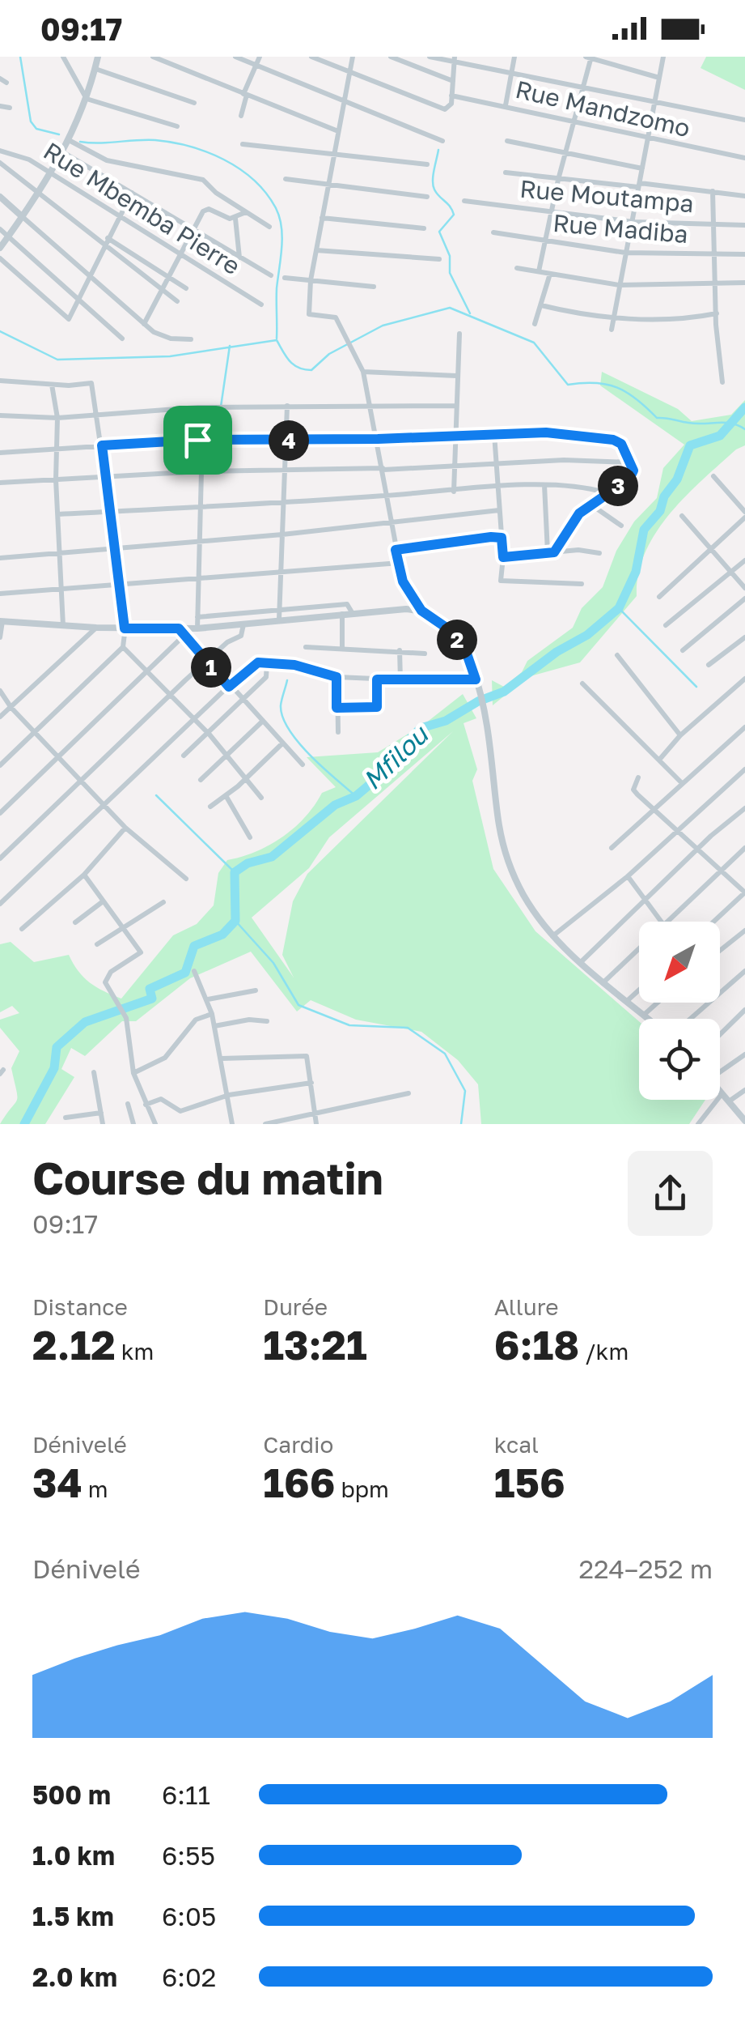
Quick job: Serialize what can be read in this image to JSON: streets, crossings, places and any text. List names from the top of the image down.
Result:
{
  "streets": {
    "street": [
      "Rue Mandzomo",
      "Rue Moutampa",
      "Rue Mbemba Pierre",
      "Rue Madiba"
    ]
  },
  "water": ["Mfilou"],
  "north": "bottom left",
  "page": {
    "status": "09:17",
    "pins": [
      "4",
      "3",
      "2",
      "1"
    ],
    "heading": ["Course du matin", "09:17"],
    "stats": [
      ["Distance", "2.12 km"],
      ["Durée", "13:21"],
      ["Allure", "6:18 /km"],
      ["Dénivelé", "34 m"],
      ["Cardio", "166 bpm"],
      ["kcal", "156"]
    ],
    "chart": ["Dénivelé", "224–252 m"],
    "list": [
      {
        "name": "500 m",
        "note": "6:11"
      },
      {
        "name": "1.0 km",
        "note": "6:55"
      },
      {
        "name": "1.5 km",
        "note": "6:05"
      },
      {
        "name": "2.0 km",
        "note": "6:02"
      }
    ]
  }
}
